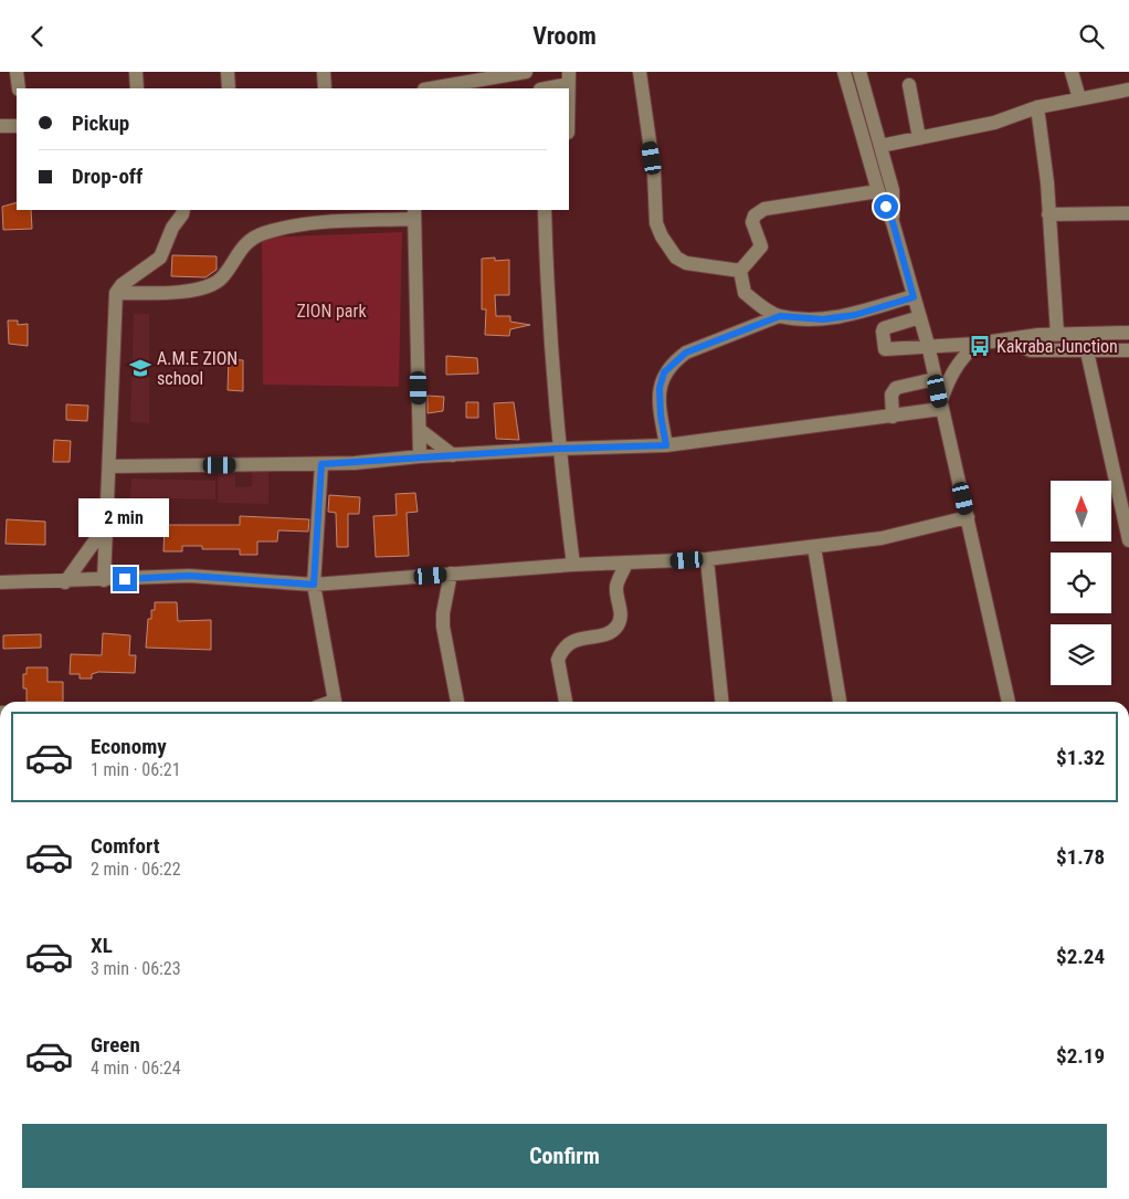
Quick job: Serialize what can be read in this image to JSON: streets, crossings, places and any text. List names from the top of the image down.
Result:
{
  "parks": ["ZION park"],
  "places": {
    "bus stop": ["Kakraba Junction"],
    "school or university": ["A.M.E ZION school"]
  },
  "north": "top",
  "page": {
    "header": "Vroom",
    "banner": ["Pickup", "Drop-off"],
    "bubble": "2 min",
    "list": [
      {
        "name": "Economy",
        "note": "1 min · 06:21",
        "value": "$1.32"
      },
      {
        "name": "Comfort",
        "note": "2 min · 06:22",
        "value": "$1.78"
      },
      {
        "name": "XL",
        "note": "3 min · 06:23",
        "value": "$2.24"
      },
      {
        "name": "Green",
        "note": "4 min · 06:24",
        "value": "$2.19"
      }
    ],
    "buttons": "Confirm"
  }
}
